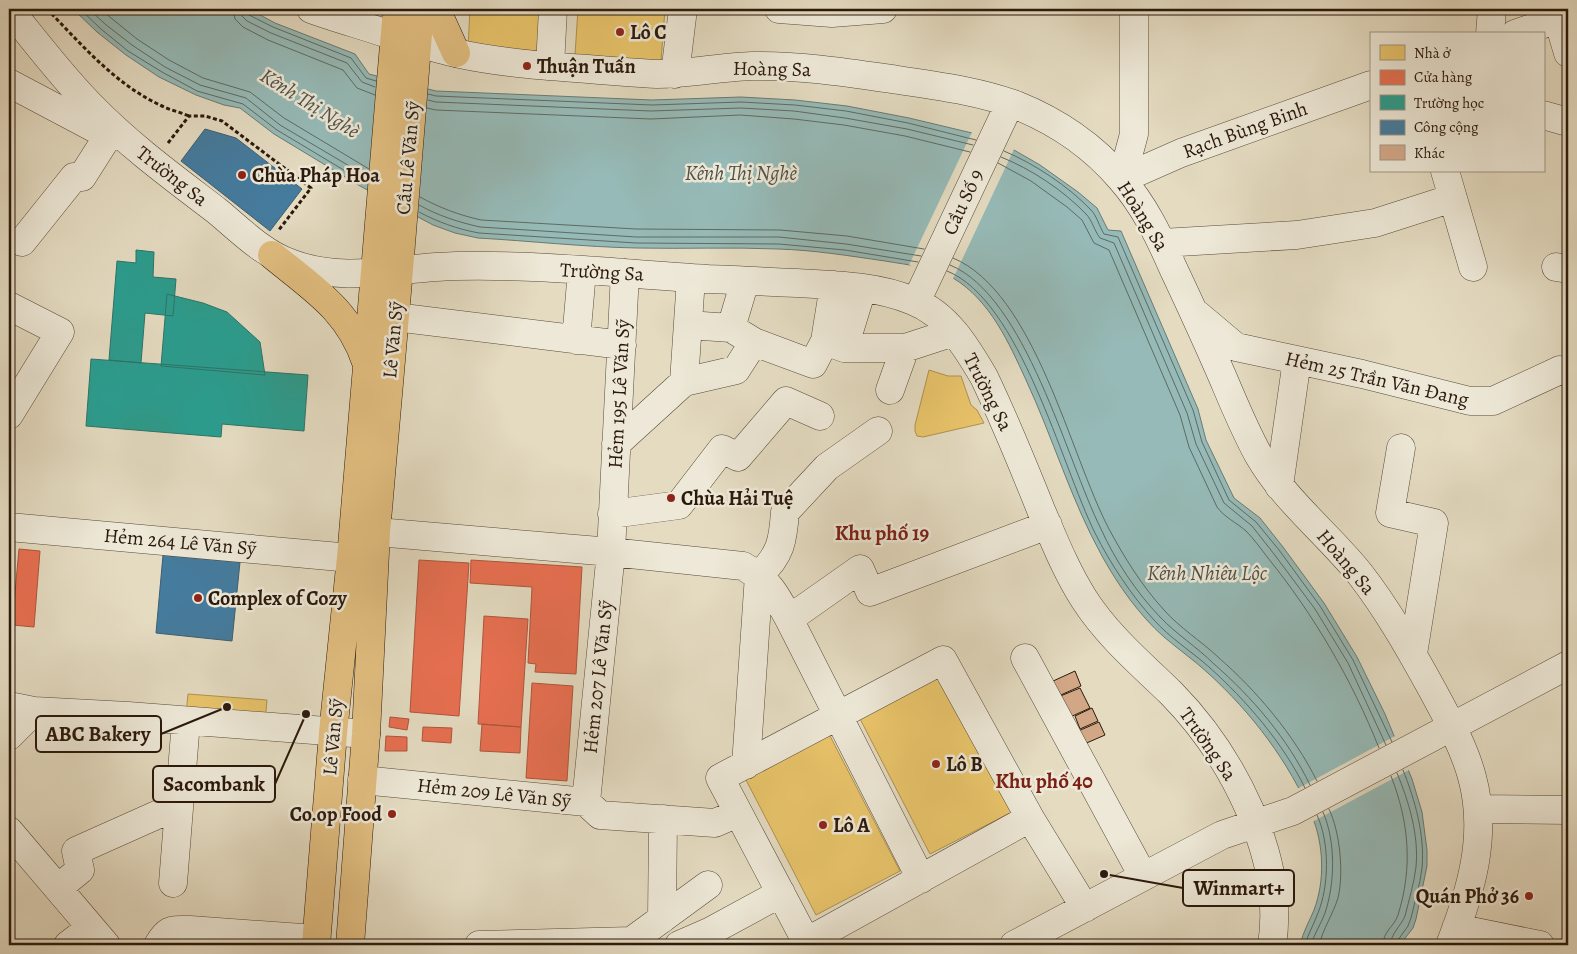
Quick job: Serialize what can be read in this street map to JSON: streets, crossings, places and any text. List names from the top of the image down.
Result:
{
  "streets": {
    "main road": ["Cầu Lê Văn Sỹ", "Lê Văn Sỹ"],
    "street": [
      "Hoàng Sa",
      "Rạch Bùng Binh",
      "Trường Sa",
      "Cầu Số 9",
      "Hẻm 25 Trần Văn Đang",
      "Hẻm 195 Lê Văn Sỹ",
      "Hẻm 264 Lê Văn Sỹ",
      "Hẻm 207 Lê Văn Sỹ",
      "Hẻm 209 Lê Văn Sỹ"
    ]
  },
  "crossings": [
    ["Hoàng Sa", "Rạch Bùng Binh"],
    ["Hoàng Sa", "Cầu Lê Văn Sỹ"],
    ["Hoàng Sa", "Cầu Số 9"],
    ["Hoàng Sa", "Hẻm 25 Trần Văn Đang"],
    ["Cầu Lê Văn Sỹ", "Lê Văn Sỹ"],
    ["Trường Sa", "Cầu Số 9"],
    ["Trường Sa", "Lê Văn Sỹ"],
    ["Trường Sa", "Hẻm 195 Lê Văn Sỹ"],
    ["Lê Văn Sỹ", "Hẻm 264 Lê Văn Sỹ"],
    ["Lê Văn Sỹ", "Hẻm 209 Lê Văn Sỹ"],
    ["Hẻm 195 Lê Văn Sỹ", "Hẻm 207 Lê Văn Sỹ"],
    ["Hẻm 207 Lê Văn Sỹ", "Hẻm 209 Lê Văn Sỹ"]
  ],
  "districts": ["Khu phố 19", "Khu phố 40"],
  "water": ["Kênh Thị Nghè", "Kênh Nhiêu Lộc"],
  "places": [
    "Lô C",
    "Thuận Tuấn",
    "Chùa Pháp Hoa",
    "Chùa Hải Tuệ",
    "Complex of Cozy",
    "ABC Bakery",
    "Sacombank",
    "Lô B",
    "Co.op Food",
    "Lô A",
    "Winmart+",
    "Quán Phở 36"
  ],
  "legend": [
    "Nhà ở",
    "Cửa hàng",
    "Trường học",
    "Công cộng",
    "Khác"
  ]
}
